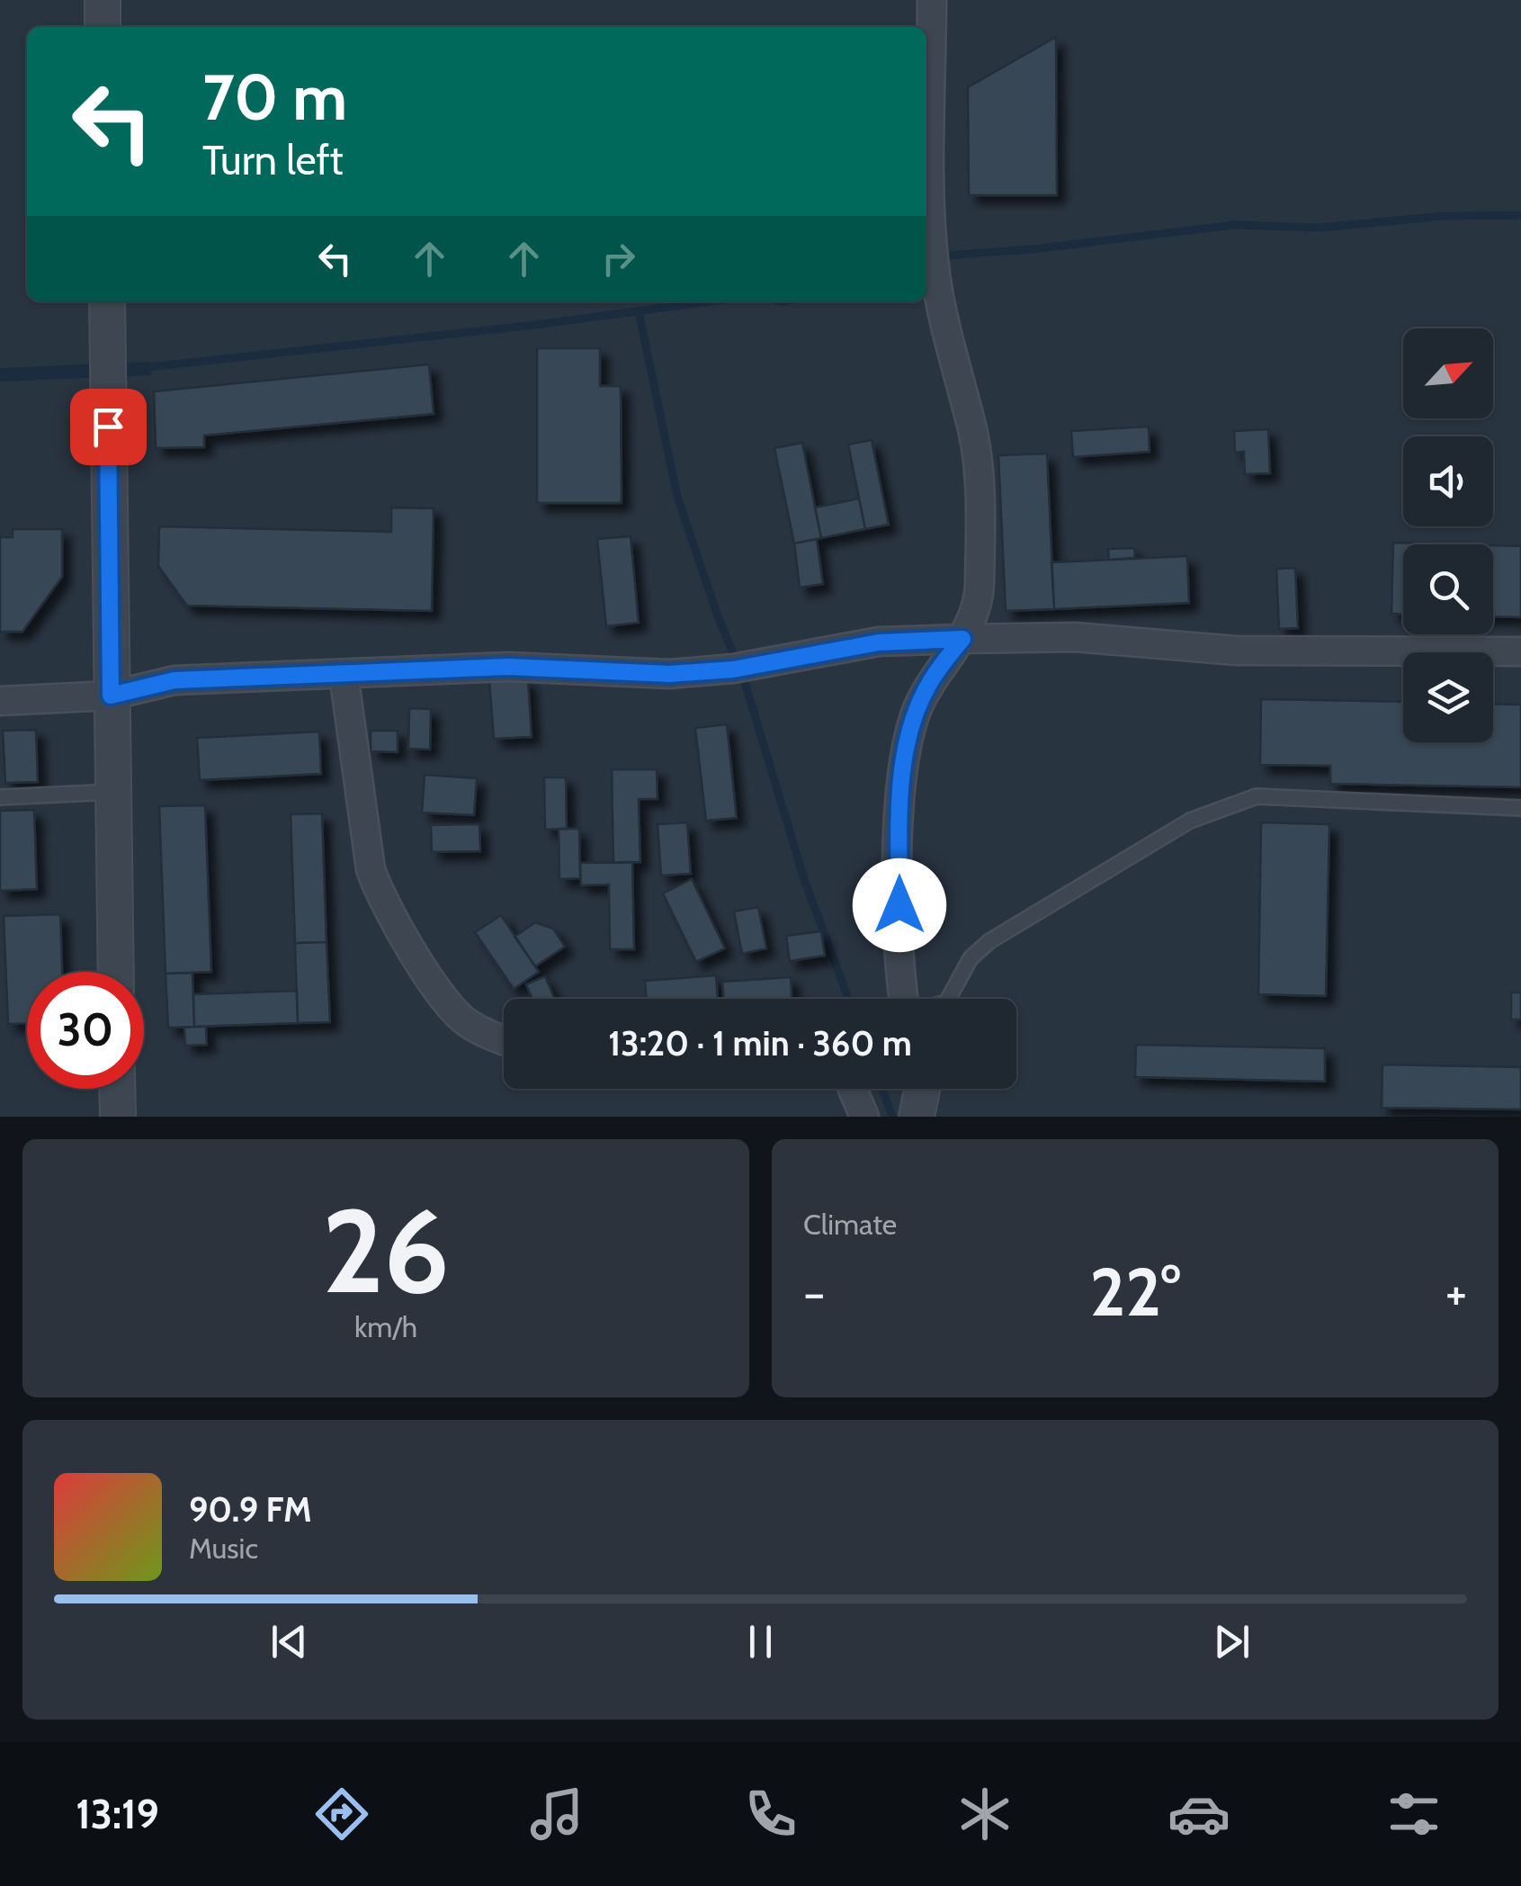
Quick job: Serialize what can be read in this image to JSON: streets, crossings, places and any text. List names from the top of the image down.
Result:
{
  "north": "top right",
  "page": {
    "turn": ["70 m", "Turn left"],
    "limit": "30",
    "trip": "13:20 · 1 min · 360 m",
    "tile": [
      ["26", "km/h"],
      "Climate"
    ],
    "heat": ["−", "22°", "+"],
    "song": ["90.9 FM", "Music"],
    "tabs": "13:19"
  }
}
